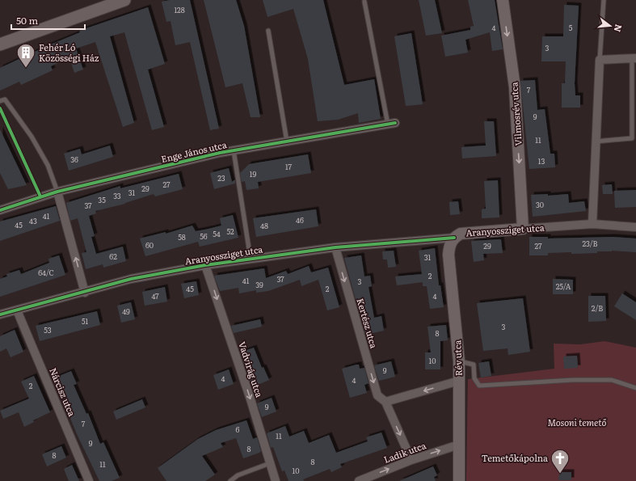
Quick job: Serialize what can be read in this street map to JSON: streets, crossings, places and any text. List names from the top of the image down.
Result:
{
  "streets": {
    "main road": ["Vilmosrév utca", "Aranyossziget utca", "Rév utca"],
    "street": [
      "Enge János utca",
      "Kertész utca",
      "Vadvirág utca",
      "Nárcisz utca",
      "Ladik utca"
    ]
  },
  "crossings": [
    ["Vilmosrév utca", "Aranyossziget utca"],
    ["Aranyossziget utca", "Kertész utca"],
    ["Aranyossziget utca", "Rév utca"],
    ["Aranyossziget utca", "Vadvirág utca"],
    ["Aranyossziget utca", "Nárcisz utca"],
    ["Kertész utca", "Ladik utca"],
    ["Rév utca", "Ladik utca"]
  ],
  "one_way": ["Vilmosrév utca", "Kertész utca", "Vadvirág utca"],
  "parks": ["Mosoni temető"],
  "places": {
    "building": ["Fehér Ló Közösségi Ház"],
    "church": ["Temetőkápolna"]
  },
  "house_numbers": [
    "128",
    "4",
    "5",
    "3",
    "7",
    "9",
    "11",
    "36",
    "13",
    "17",
    "19",
    "23",
    "27",
    "29",
    "31",
    "33",
    "35",
    "30",
    "37",
    "41",
    "46",
    "43",
    "45",
    "48",
    "52",
    "54",
    "56",
    "58",
    "23/B",
    "60",
    "29",
    "27",
    "62",
    "31",
    "64/C",
    "2",
    "37",
    "41",
    "3",
    "39",
    "25/A",
    "45",
    "2",
    "47",
    "4",
    "2/B",
    "49",
    "51",
    "3",
    "53",
    "8",
    "10",
    "9",
    "4",
    "4",
    "2",
    "9",
    "7",
    "6",
    "11",
    "9",
    "8",
    "8",
    "8",
    "11",
    "10"
  ],
  "scale_bar": "50 m",
  "north": "right"
}
